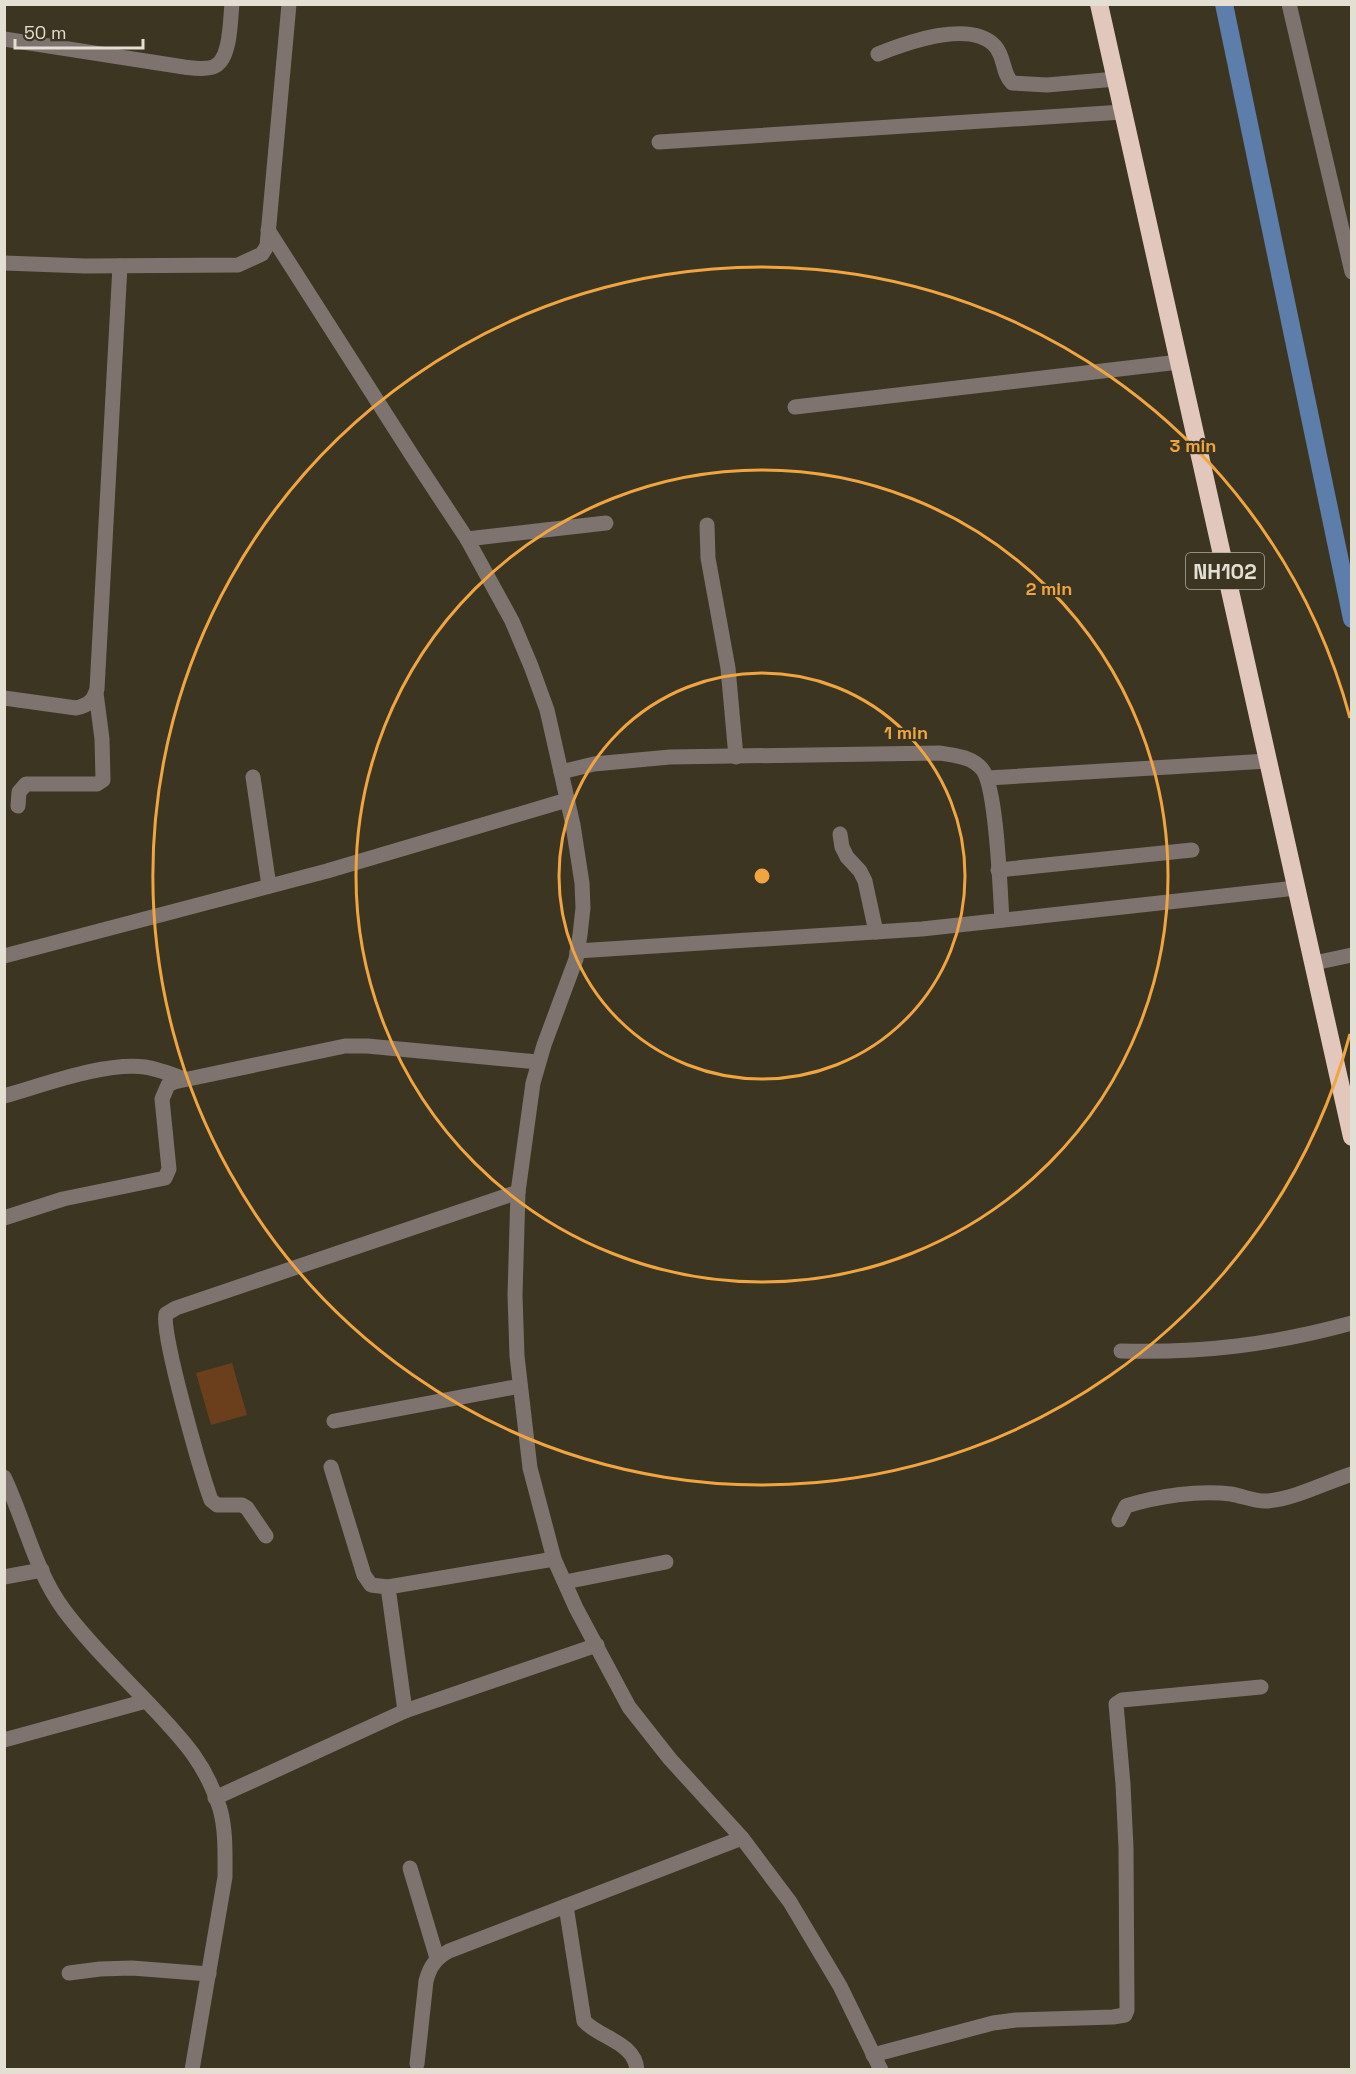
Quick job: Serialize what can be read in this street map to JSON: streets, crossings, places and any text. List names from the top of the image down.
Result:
{
  "streets": {
    "highway": ["NH102"]
  },
  "scale_bar": "50 m",
  "rings": ["3 min", "2 min", "1 min"]
}
